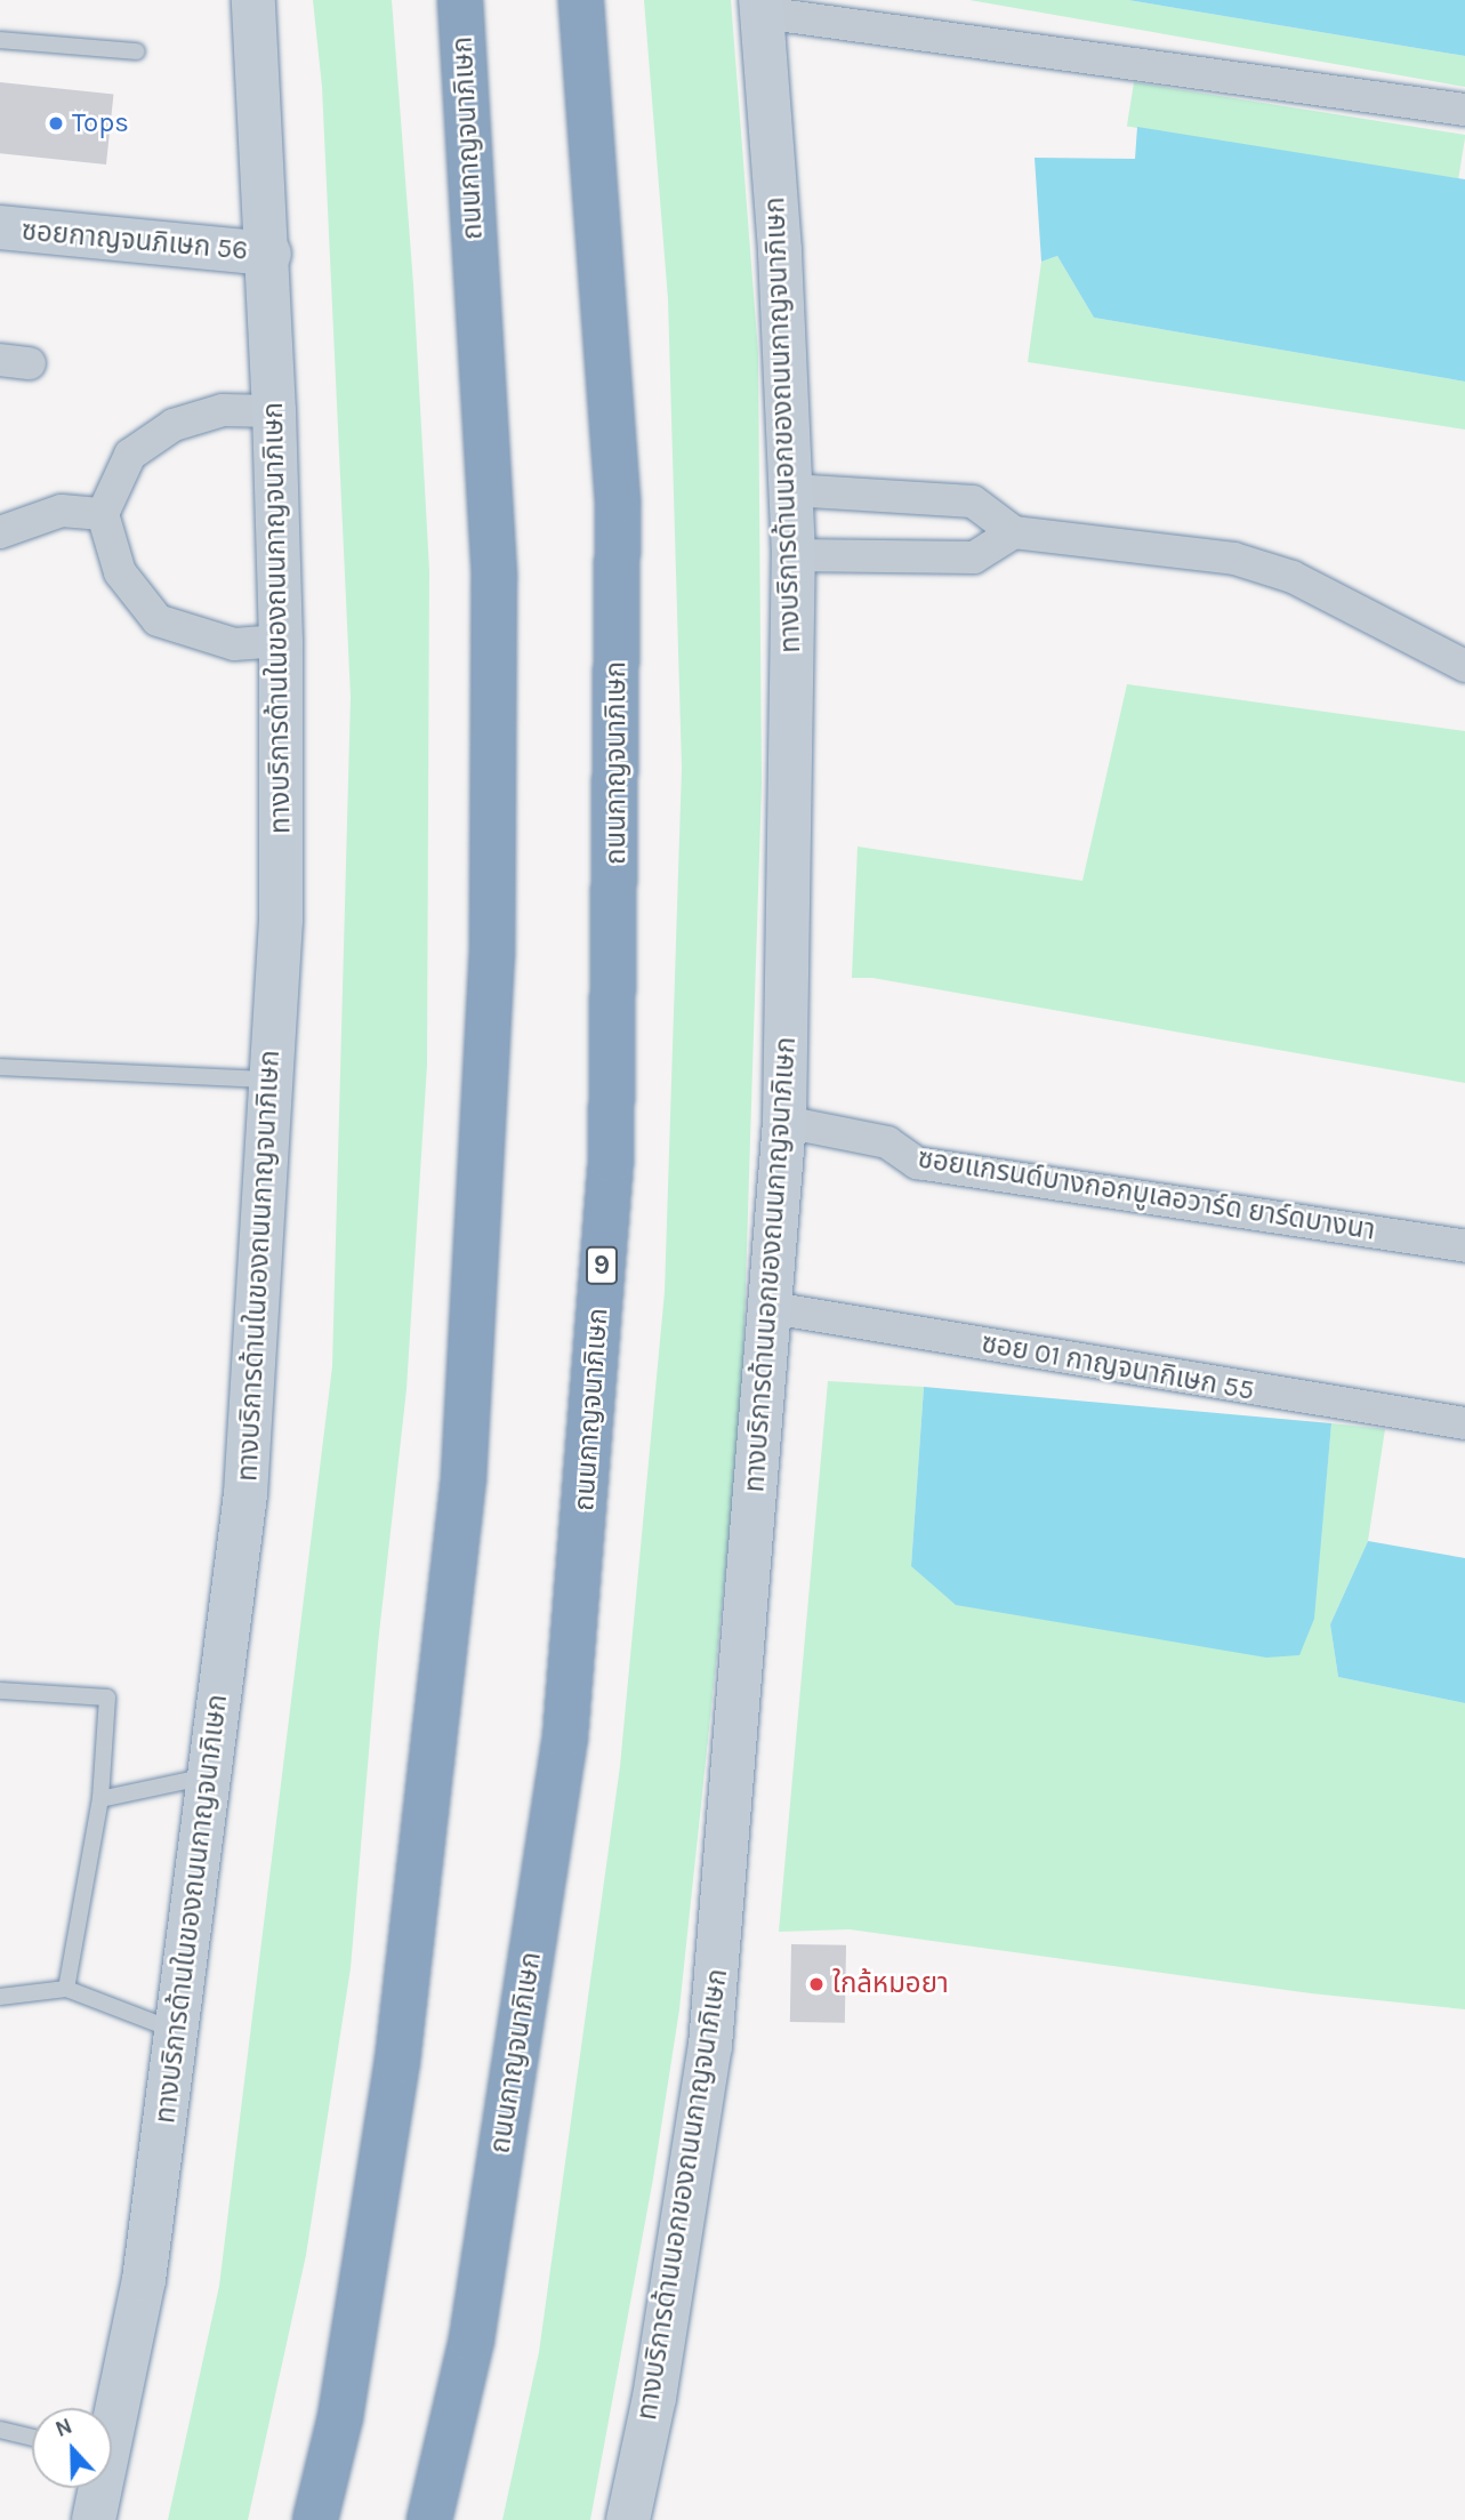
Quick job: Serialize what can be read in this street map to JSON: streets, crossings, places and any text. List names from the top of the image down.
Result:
{
  "streets": {
    "highway": ["ถนนกาญจนาภิเษก", "9"],
    "main road": ["ซอยกาญจนภิเษก 56", "ทางบริการด้านนอกของถนนกาญจนาภิเษก", "ทางบริการด้านในของถนนกาญจนาภิเษก"],
    "street": ["ซอยแกรนด์บางกอกบูเลอวาร์ด ยาร์ดบางนา", "ซอย 01 กาญจนากิเษก 55"]
  },
  "crossings": [
    ["ซอยกาญจนภิเษก 56", "ทางบริการด้านในของถนนกาญจนาภิเษก"],
    ["ทางบริการด้านนอกของถนนกาญจนาภิเษก", "ซอยแกรนด์บางกอกบูเลอวาร์ด ยาร์ดบางนา"],
    ["ทางบริการด้านนอกของถนนกาญจนาภิเษก", "ซอย 01 กาญจนากิเษก 55"]
  ],
  "places": ["Tops", "ใกล้หมอยา"],
  "north": "top"
}
